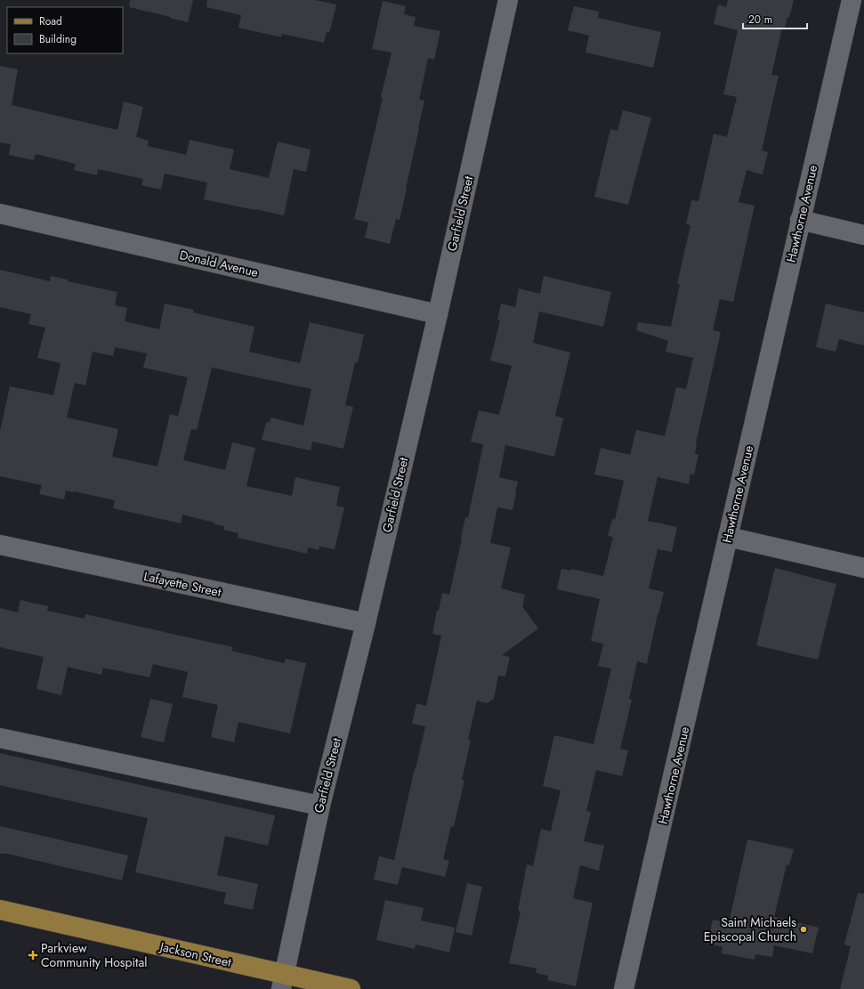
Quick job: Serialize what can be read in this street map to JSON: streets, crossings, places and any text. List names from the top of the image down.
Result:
{
  "streets": {
    "main road": ["Jackson Street"],
    "street": [
      "Garfield Street",
      "Hawthorne Avenue",
      "Donald Avenue",
      "Lafayette Street"
    ]
  },
  "crossings": [
    ["Garfield Street", "Donald Avenue"],
    ["Garfield Street", "Lafayette Street"],
    ["Garfield Street", "Jackson Street"]
  ],
  "places": {
    "other": ["Saint Michaels Episcopal Church"],
    "health": ["Parkview Community Hospital"]
  },
  "legend": ["Road", "Building"],
  "scale_bar": "20 m"
}
